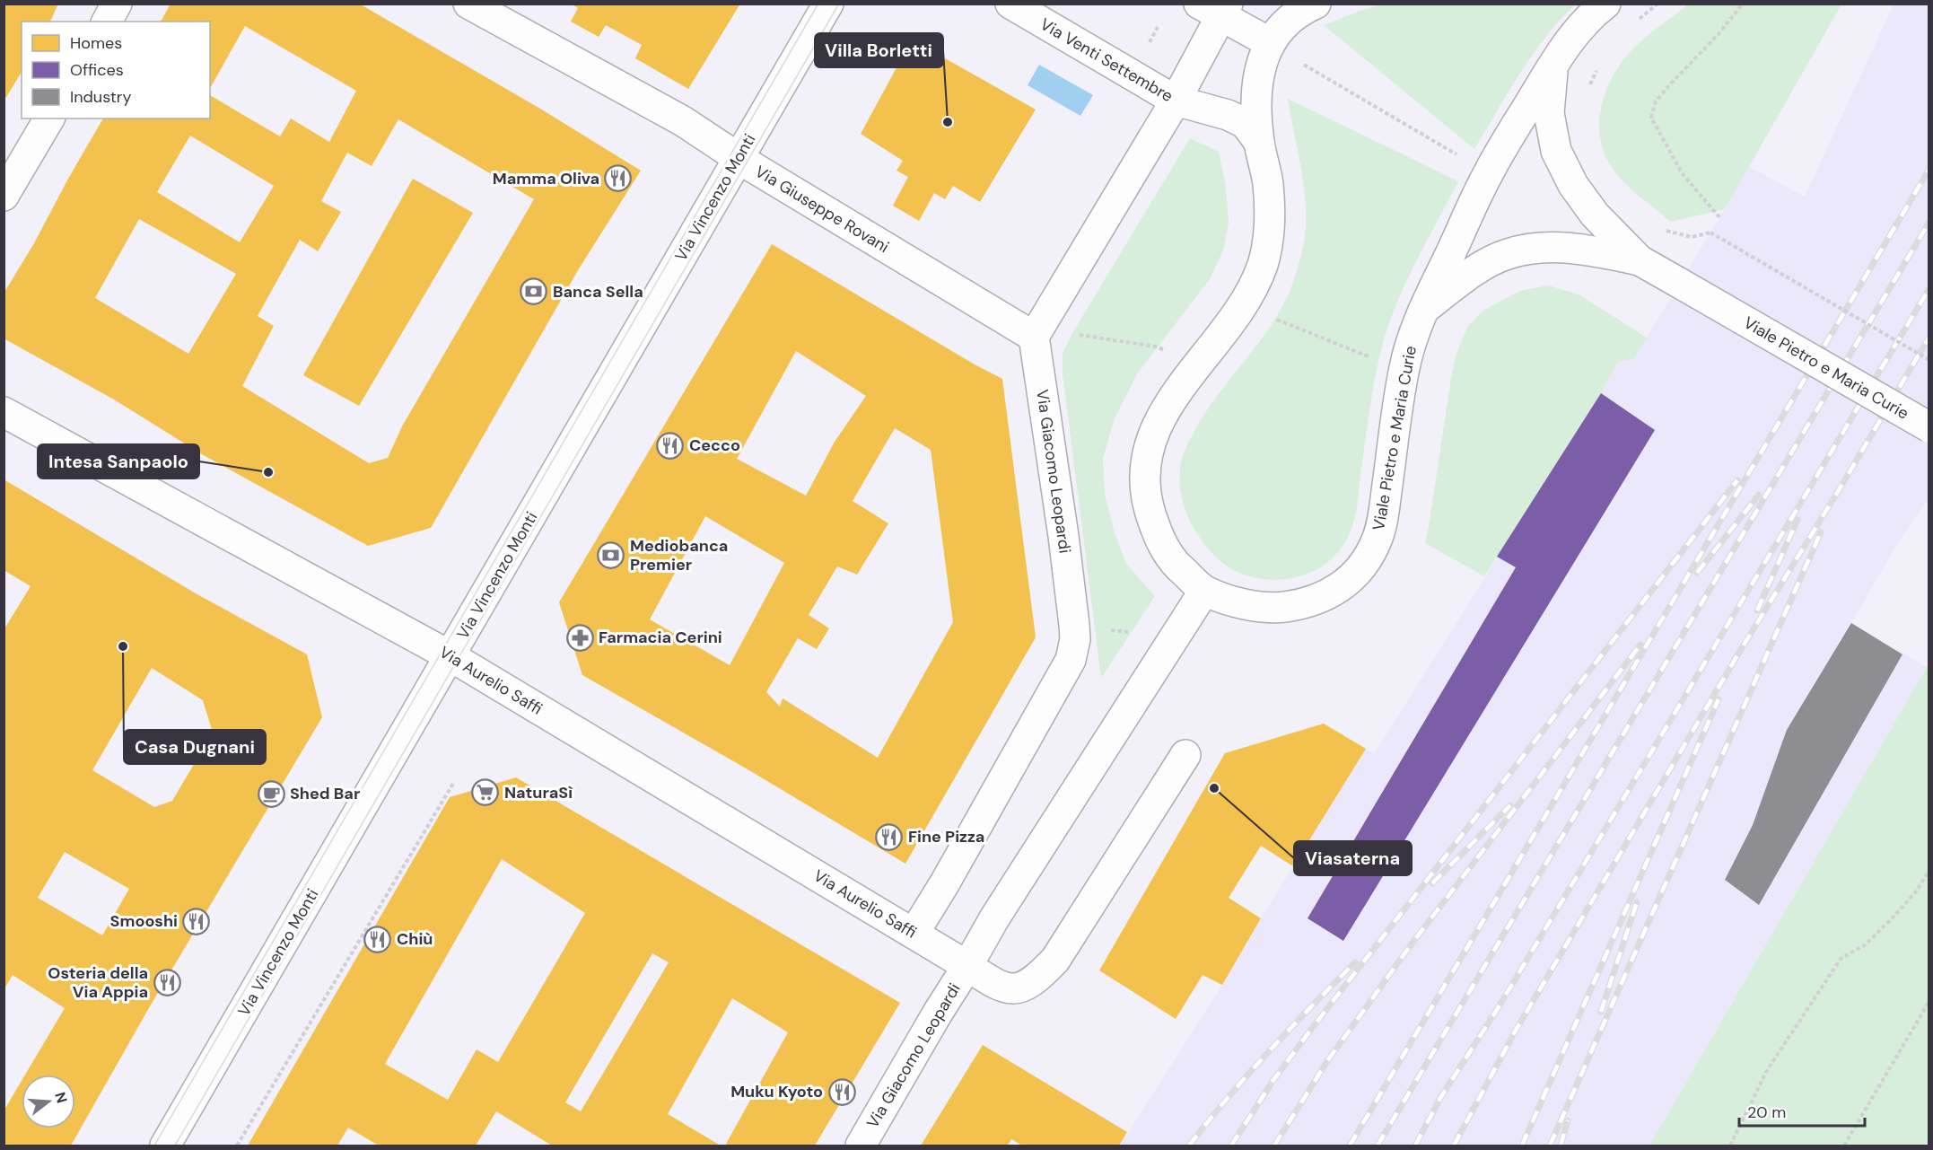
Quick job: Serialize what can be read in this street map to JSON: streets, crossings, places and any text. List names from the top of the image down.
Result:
{
  "streets": {
    "street": [
      "Via Venti Settembre",
      "Via Vincenzo Monti",
      "Via Giuseppe Rovani",
      "Viale Pietro e Maria Curie",
      "Via Giacomo Leopardi",
      "Via Aurelio Saffi"
    ]
  },
  "crossings": [
    ["Via Venti Settembre", "Viale Pietro e Maria Curie"],
    ["Via Vincenzo Monti", "Via Giuseppe Rovani"],
    ["Via Vincenzo Monti", "Via Aurelio Saffi"],
    ["Via Giuseppe Rovani", "Via Giacomo Leopardi"],
    ["Viale Pietro e Maria Curie", "Via Giacomo Leopardi"],
    ["Via Giacomo Leopardi", "Via Aurelio Saffi"]
  ],
  "places": {
    "other": [
      "Villa Borletti",
      "Intesa Sanpaolo",
      "Casa Dugnani",
      "Viasaterna"
    ],
    "restaurant": [
      "Mamma Oliva",
      "Cecco",
      "Fine Pizza",
      "Smooshi",
      "Chiù",
      "Osteria della Via Appia",
      "Muku Kyoto"
    ],
    "bank": ["Banca Sella", "Mediobanca Premier"],
    "pharmacy": ["Farmacia Cerini"],
    "supermarket": ["NaturaSì"],
    "cafe": ["Shed Bar"]
  },
  "legend": ["Homes", "Offices", "Industry"],
  "scale_bar": "20 m",
  "north": "right"
}
